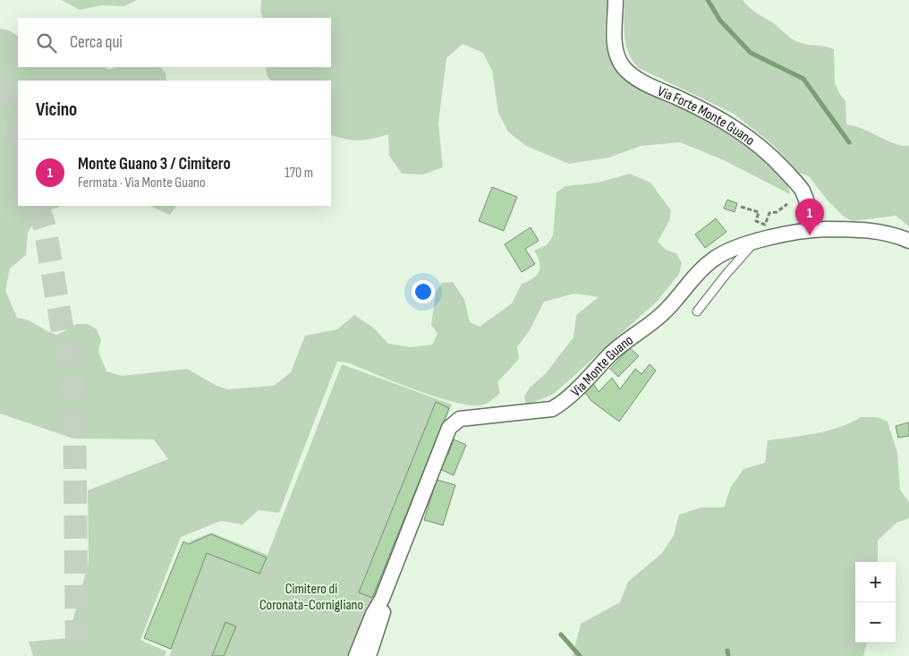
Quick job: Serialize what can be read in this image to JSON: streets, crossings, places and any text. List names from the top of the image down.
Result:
{
  "streets": {
    "street": ["Via Forte Monte Guano", "Via Monte Guano"]
  },
  "crossings": [
    ["Via Forte Monte Guano", "Via Monte Guano"]
  ],
  "parks": ["Cimitero di Coronata-Cornigliano"],
  "page": {
    "search": "Cerca qui",
    "heading": "Vicino",
    "list": [
      {
        "mark": "1",
        "name": "Monte Guano 3 / Cimitero",
        "note": "Fermata · Via Monte Guano",
        "value": "170 m"
      }
    ],
    "pins": "1",
    "map_buttons": ["+", "−"]
  }
}
